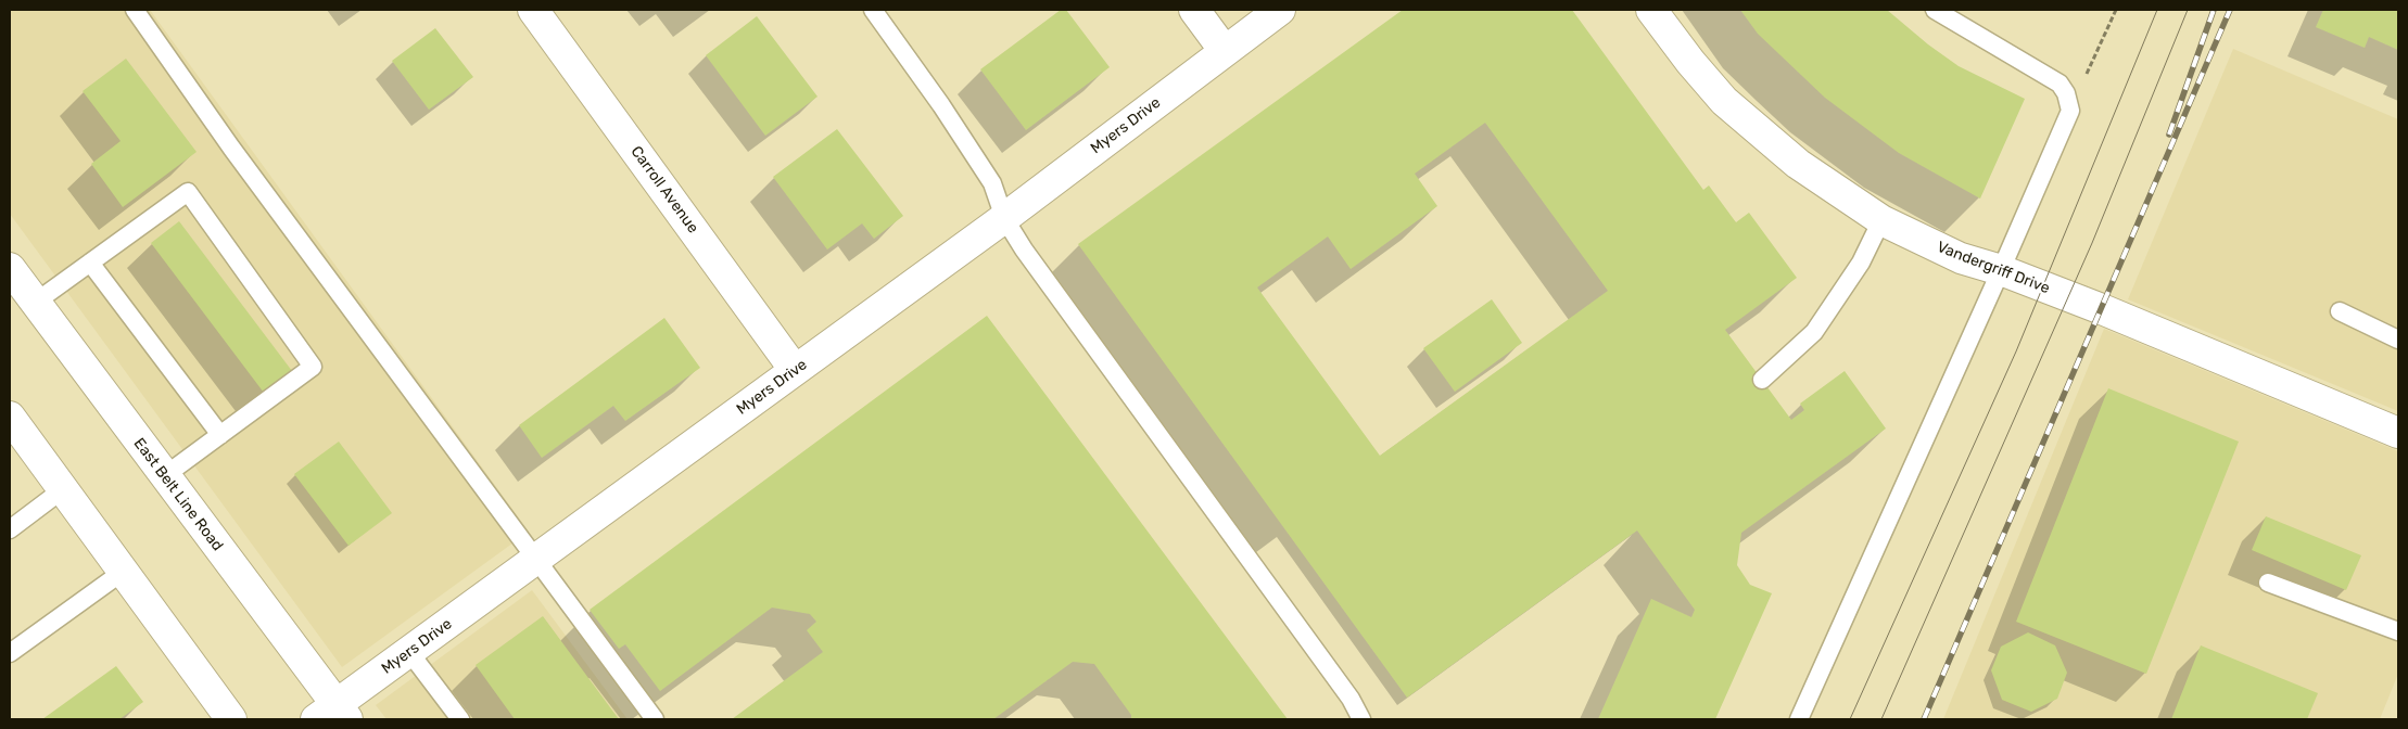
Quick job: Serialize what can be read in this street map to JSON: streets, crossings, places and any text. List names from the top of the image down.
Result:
{
  "streets": {
    "street": [
      "Myers Drive",
      "Carroll Avenue",
      "Vandergriff Drive",
      "East Belt Line Road"
    ]
  },
  "crossings": [
    ["Myers Drive", "Carroll Avenue"],
    ["Myers Drive", "East Belt Line Road"]
  ]
}
